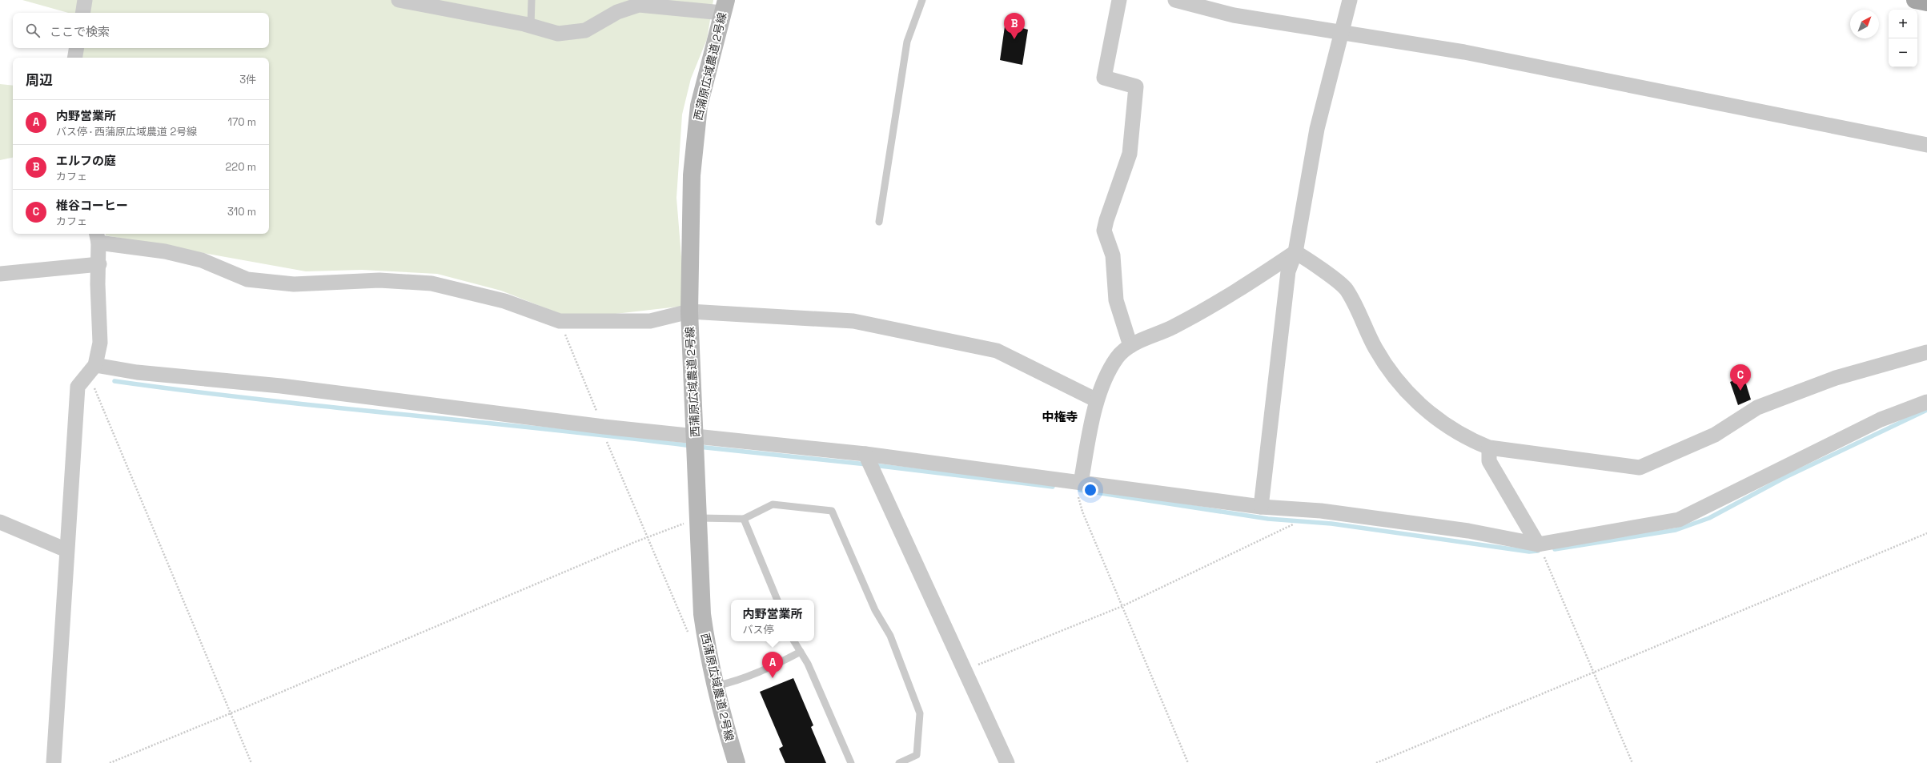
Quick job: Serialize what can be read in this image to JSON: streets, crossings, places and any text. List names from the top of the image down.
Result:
{
  "streets": {
    "street": ["西蒲原広域農道 2号線"]
  },
  "districts": ["中権寺"],
  "north": "top right",
  "page": {
    "map_buttons": ["+", "−"],
    "pins": ["B", "C", "A"],
    "search": "ここで検索",
    "heading": ["周辺", "3件"],
    "list": [
      {
        "mark": "A",
        "name": "内野営業所",
        "note": "バス停 · 西蒲原広域農道 2号線",
        "value": "170 m"
      },
      {
        "mark": "B",
        "name": "エルフの庭",
        "note": "カフェ",
        "value": "220 m"
      },
      {
        "mark": "C",
        "name": "椎谷コーヒー",
        "note": "カフェ",
        "value": "310 m"
      }
    ],
    "popup": ["内野営業所", "バス停"]
  }
}
